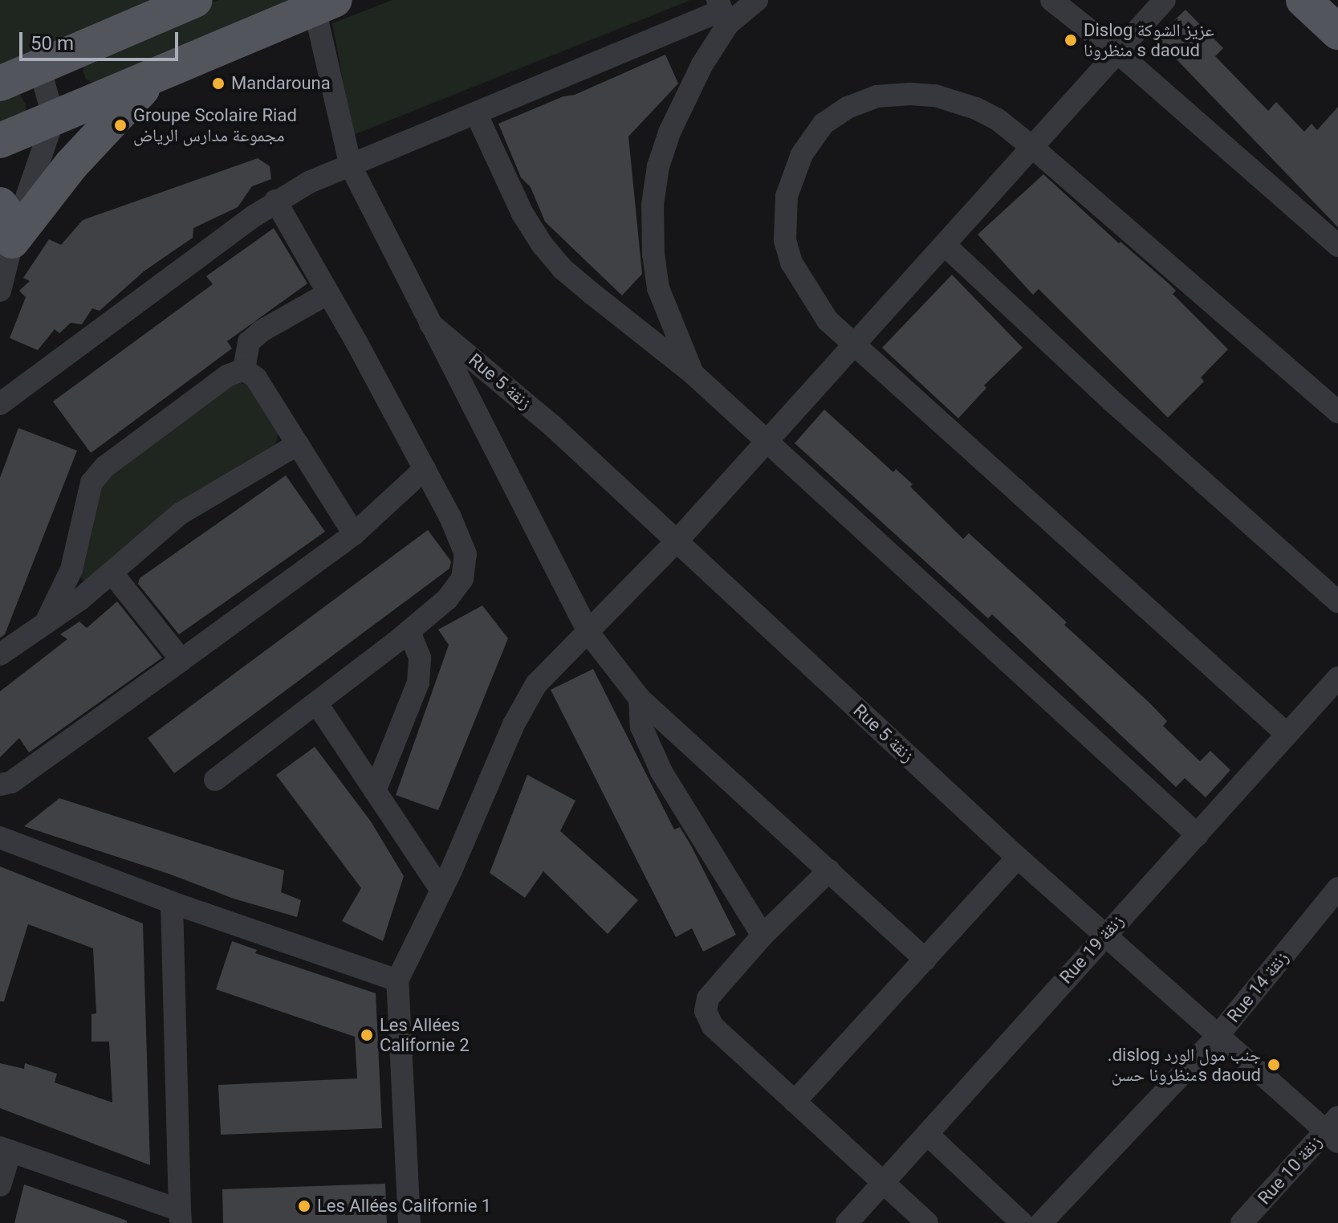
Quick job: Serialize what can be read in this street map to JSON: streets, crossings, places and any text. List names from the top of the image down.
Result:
{
  "streets": {
    "street": [
      "Rue 5 زنقة",
      "Rue 19 زنقة",
      "Rue 14 زنقة",
      "Rue 10 زنقة"
    ]
  },
  "crossings": [
    ["Rue 5 زنقة", "Rue 19 زنقة"],
    ["Rue 5 زنقة", "Rue 14 زنقة"],
    ["Rue 5 زنقة", "Rue 10 زنقة"]
  ],
  "places": [
    "Dislog عزيز الشوكة منظرونا s daoud",
    "Mandarouna",
    "Groupe Scolaire Riad مجموعة مدارس الرياض",
    "Les Allées Californie 2",
    ".dislog جنب مول الورد منظرونا حسنs daoud",
    "Les Allées Californie 1"
  ],
  "scale_bar": "50 m"
}
